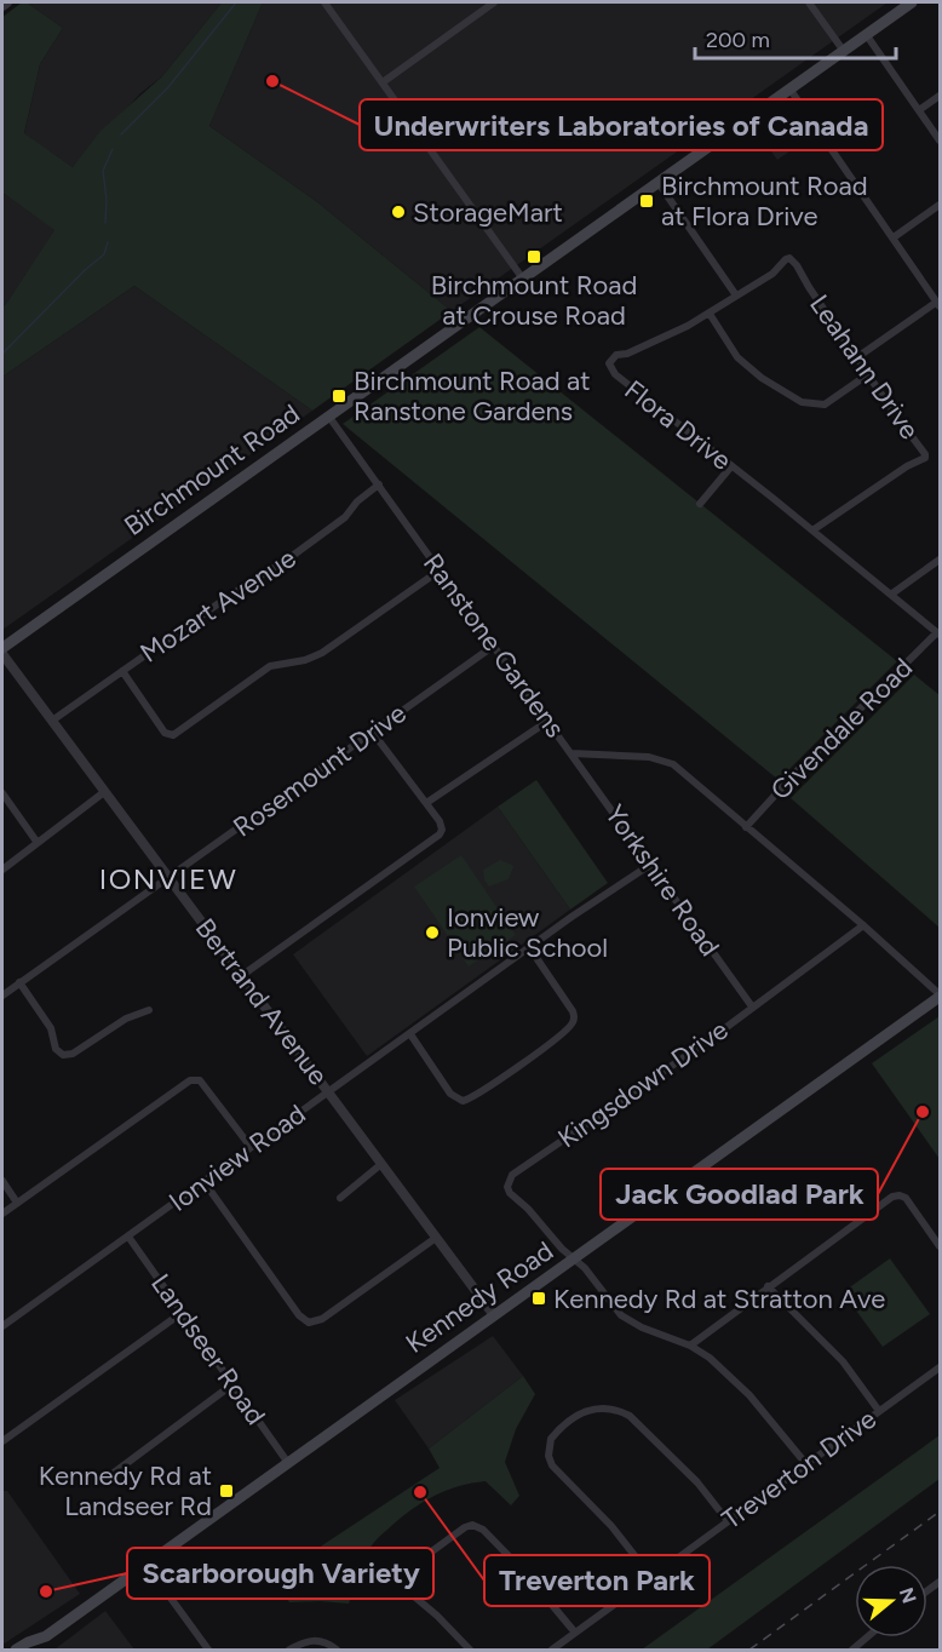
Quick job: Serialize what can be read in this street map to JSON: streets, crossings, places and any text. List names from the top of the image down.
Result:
{
  "streets": {
    "main road": ["Birchmount Road", "Kennedy Road"],
    "street": [
      "Leahann Drive",
      "Flora Drive",
      "Mozart Avenue",
      "Ranstone Gardens",
      "Givendale Road",
      "Rosemount Drive",
      "Yorkshire Road",
      "Bertrand Avenue",
      "Kingsdown Drive",
      "Ionview Road",
      "Landseer Road",
      "Treverton Drive"
    ]
  },
  "crossings": [
    ["Leahann Drive", "Flora Drive"],
    ["Flora Drive", "Givendale Road"],
    ["Birchmount Road", "Ranstone Gardens"],
    ["Mozart Avenue", "Ranstone Gardens"],
    ["Mozart Avenue", "Bertrand Avenue"],
    ["Ranstone Gardens", "Givendale Road"],
    ["Ranstone Gardens", "Rosemount Drive"],
    ["Ranstone Gardens", "Yorkshire Road"],
    ["Ranstone Gardens", "Kingsdown Drive"],
    ["Ranstone Gardens", "Kennedy Road"],
    ["Rosemount Drive", "Bertrand Avenue"],
    ["Yorkshire Road", "Kingsdown Drive"],
    ["Yorkshire Road", "Ionview Road"],
    ["Bertrand Avenue", "Ionview Road"],
    ["Bertrand Avenue", "Kennedy Road"],
    ["Kingsdown Drive", "Kennedy Road"],
    ["Ionview Road", "Landseer Road"],
    ["Kennedy Road", "Landseer Road"]
  ],
  "districts": ["IONVIEW"],
  "places": {
    "other": [
      "Underwriters Laboratories of Canada",
      "StorageMart",
      "Ionview Public School",
      "Jack Goodlad Park",
      "Treverton Park",
      "Scarborough Variety"
    ],
    "transit": [
      "Birchmount Road at Flora Drive",
      "Birchmount Road at Crouse Road",
      "Birchmount Road at Ranstone Gardens",
      "Kennedy Rd at Stratton Ave",
      "Kennedy Rd at Landseer Rd"
    ]
  },
  "scale_bar": "200 m",
  "north": "right"
}
